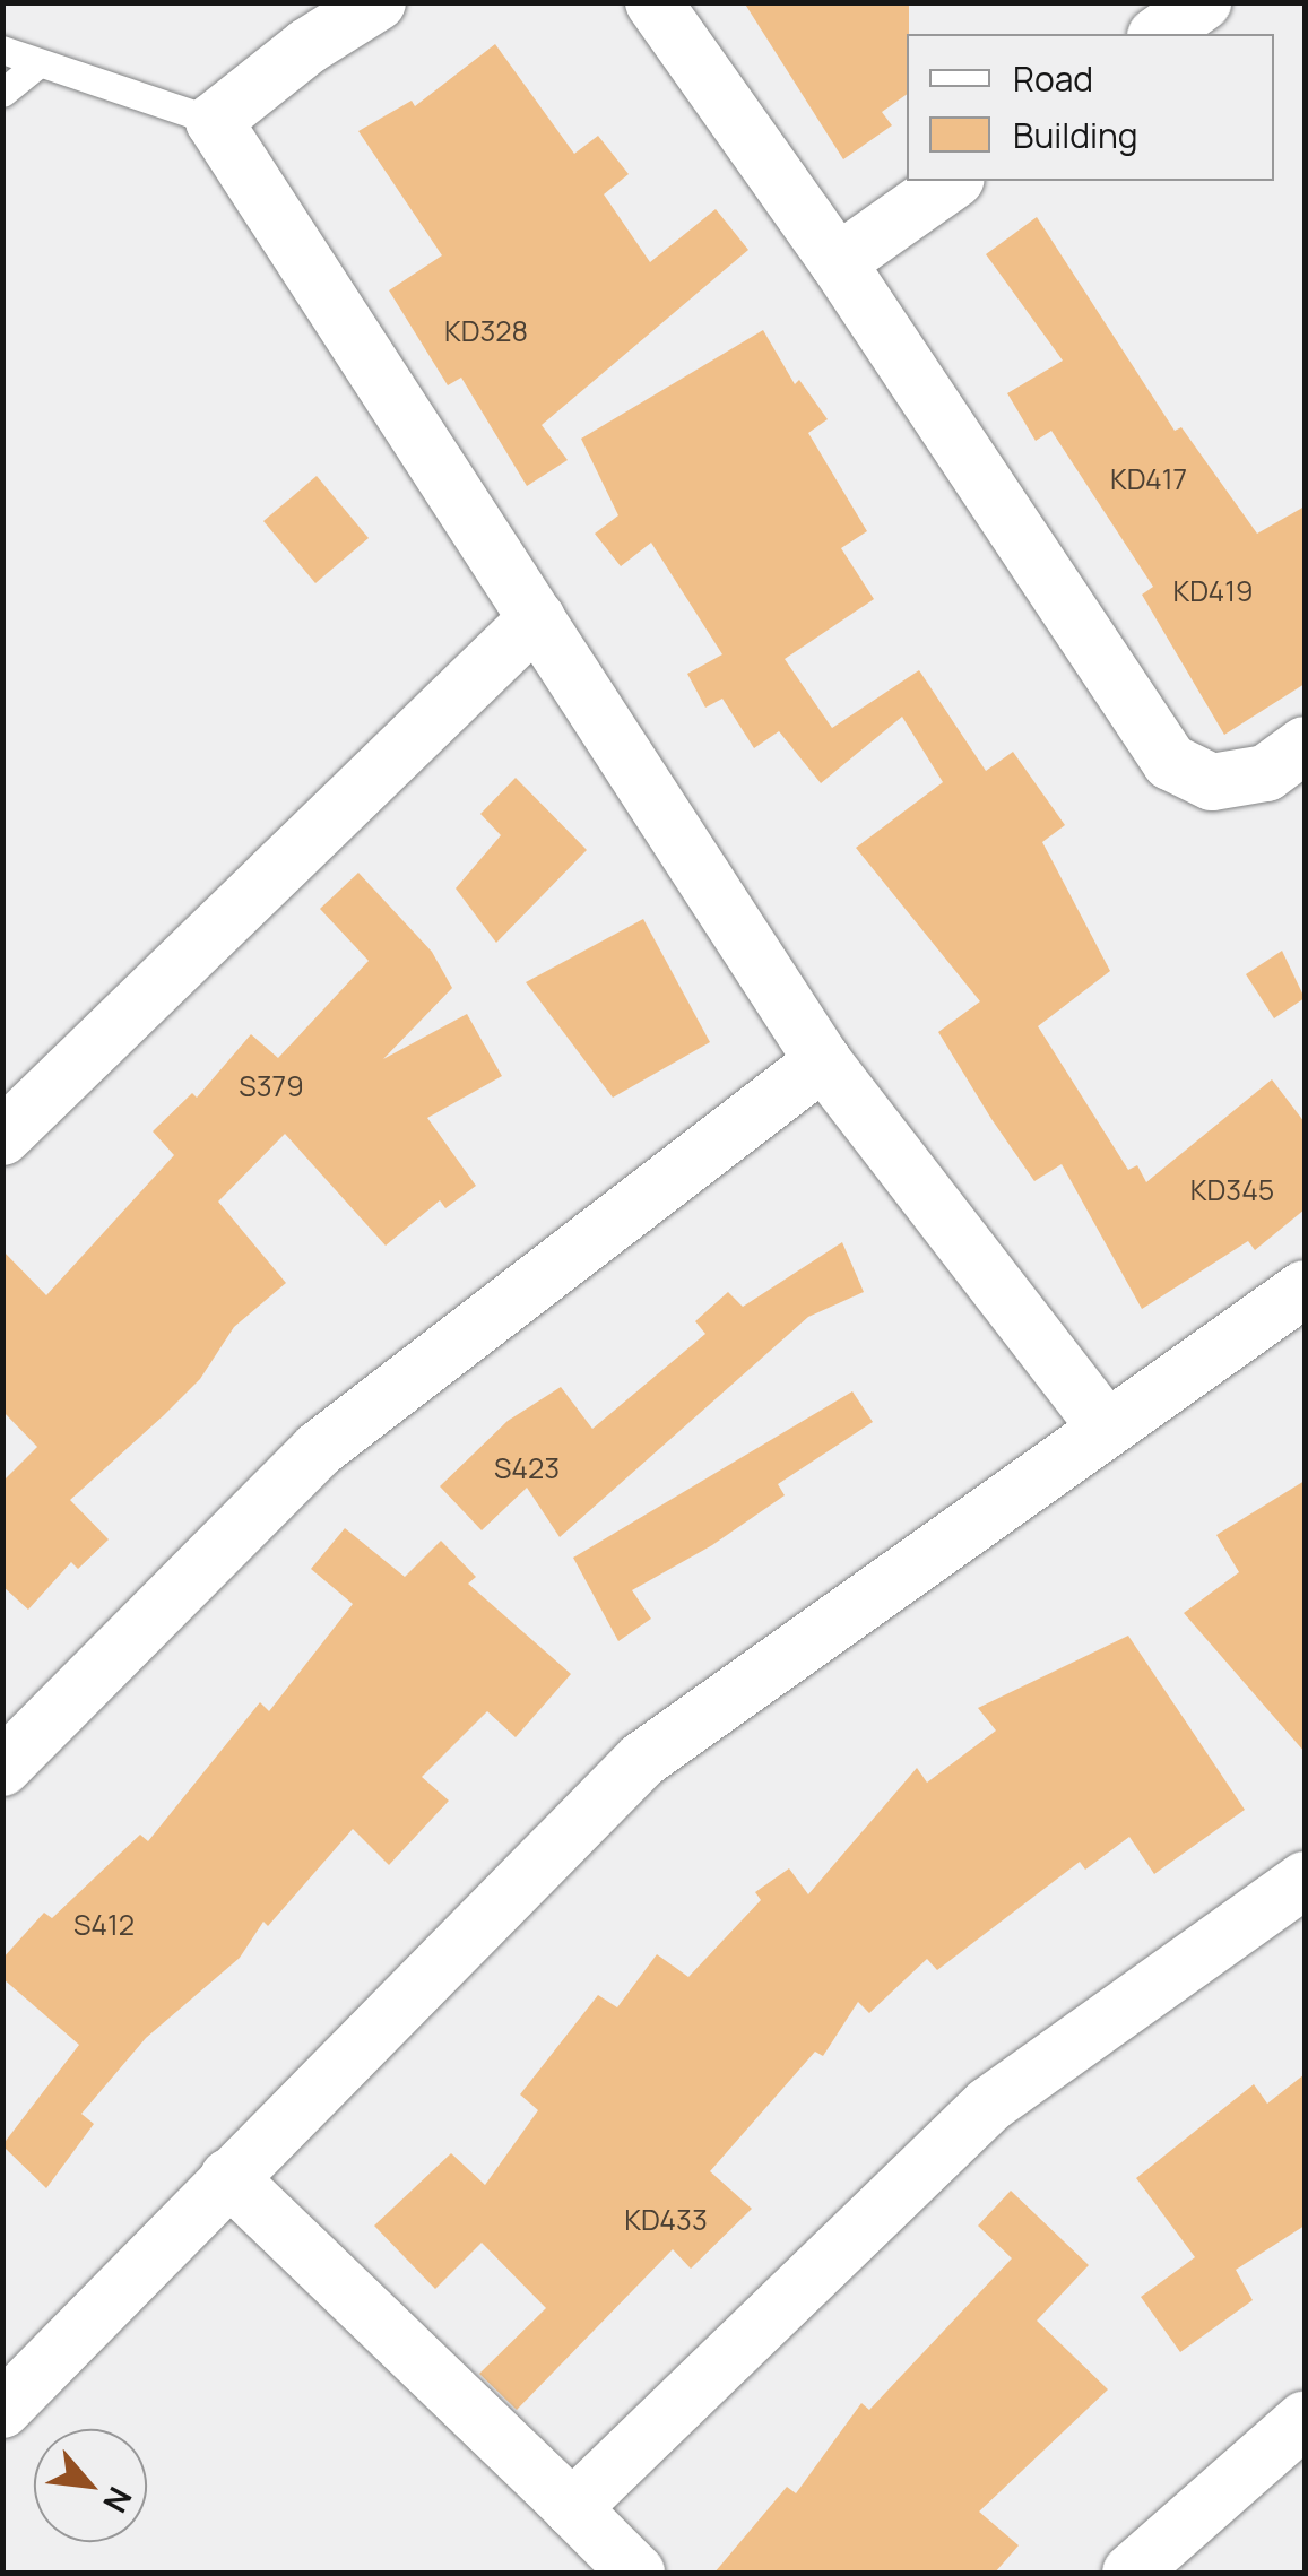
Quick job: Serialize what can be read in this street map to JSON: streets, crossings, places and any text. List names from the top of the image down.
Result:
{
  "house_numbers": [
    "KD328",
    "KD417",
    "KD419",
    "S379",
    "KD345",
    "S423",
    "S412",
    "KD433"
  ],
  "legend": ["Road", "Building"],
  "north": "bottom right"
}
